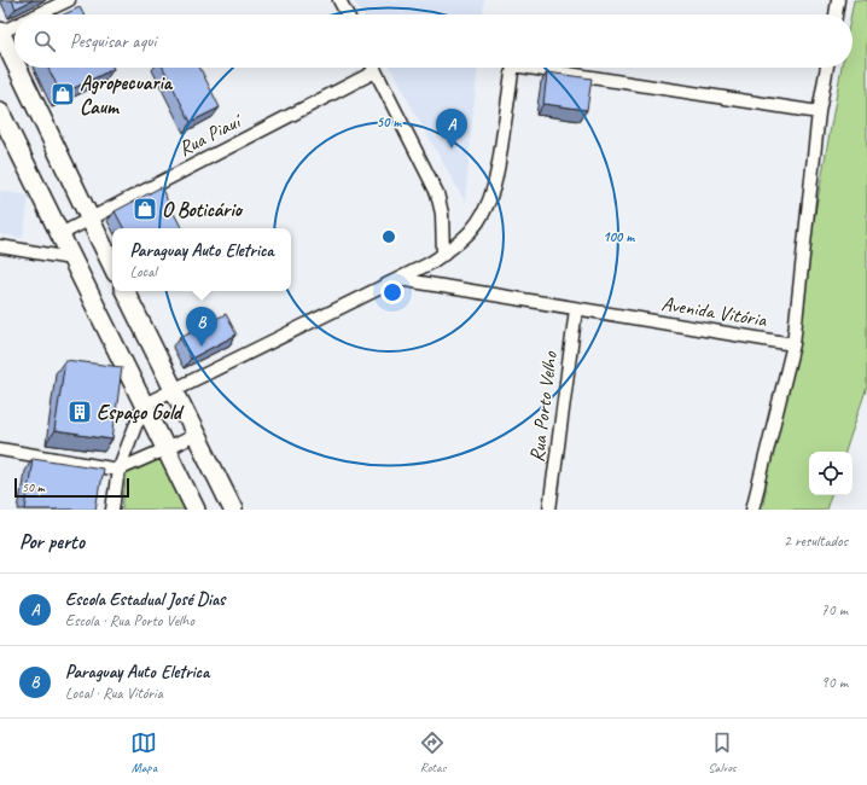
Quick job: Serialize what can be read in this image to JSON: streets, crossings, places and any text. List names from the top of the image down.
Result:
{
  "streets": {
    "street": ["Rua Piauí", "Avenida Vitória", "Rua Porto Velho"]
  },
  "crossings": [
    ["Avenida Vitória", "Rua Porto Velho"]
  ],
  "places": {
    "shop": ["Agropecuaria Caum", "O Boticário"],
    "building": ["Espaço Gold"]
  },
  "scale_bar": "50 m",
  "page": {
    "search": "Pesquisar aqui",
    "pins": ["A", "B"],
    "popup": ["Paraguay Auto Eletrica", "Local"],
    "scale": "50 m",
    "heading": ["Por perto", "2 resultados"],
    "list": [
      {
        "mark": "A",
        "name": "Escola Estadual José Dias",
        "note": "Escola · Rua Porto Velho",
        "value": "70 m"
      },
      {
        "mark": "B",
        "name": "Paraguay Auto Eletrica",
        "note": "Local · Rua Vitória",
        "value": "90 m"
      }
    ],
    "nav": ["Mapa", "Rotas", "Salvos"]
  },
  "rings": ["50 m", "100 m"]
}
